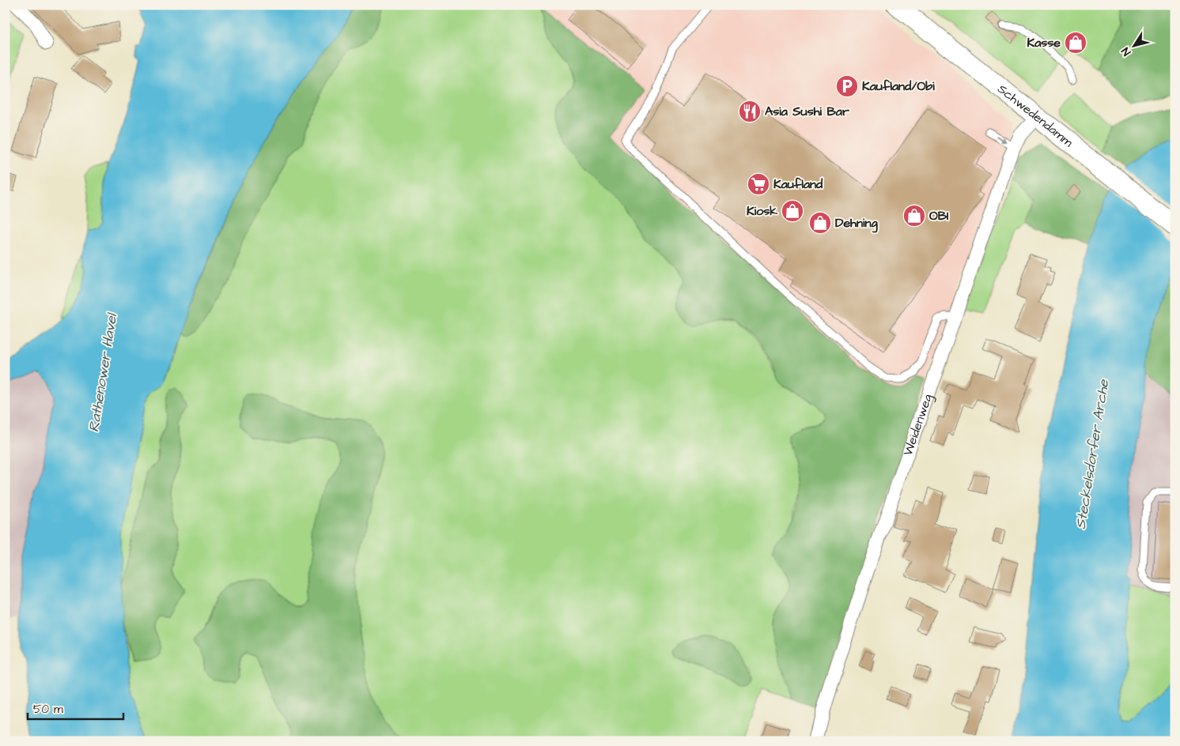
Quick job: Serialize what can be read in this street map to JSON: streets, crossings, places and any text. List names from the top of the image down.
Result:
{
  "streets": {
    "main road": ["Schwedendamm"],
    "street": ["Weidenweg"]
  },
  "crossings": [
    ["Schwedendamm", "Weidenweg"]
  ],
  "water": ["Rathenower Havel", "Steckelsdorfer Arche"],
  "places": {
    "shop": [
      "Kasse",
      "Kiosk",
      "OBI",
      "Dehning"
    ],
    "parking": ["Kaufland/Obi"],
    "restaurant": ["Asia Sushi Bar"],
    "supermarket": ["Kaufland"]
  },
  "scale_bar": "50 m",
  "north": "bottom left"
}
